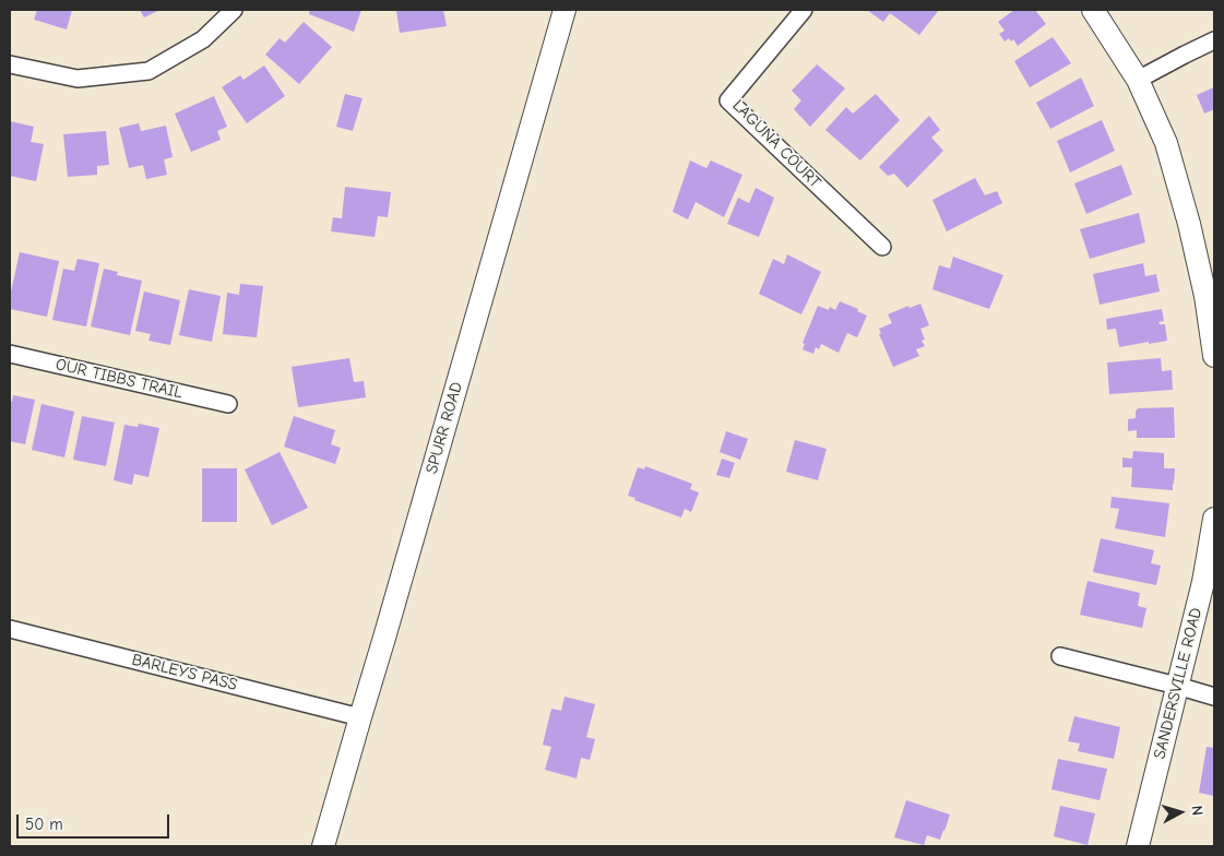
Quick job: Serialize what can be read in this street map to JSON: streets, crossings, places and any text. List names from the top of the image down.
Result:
{
  "streets": {
    "street": [
      "LAGUNA COURT",
      "OUR TIBBS TRAIL",
      "SPURR ROAD",
      "BARLEYS PASS",
      "SANDERSVILLE ROAD"
    ]
  },
  "crossings": [
    ["SPURR ROAD", "BARLEYS PASS"]
  ],
  "scale_bar": "50 m",
  "north": "right"
}
